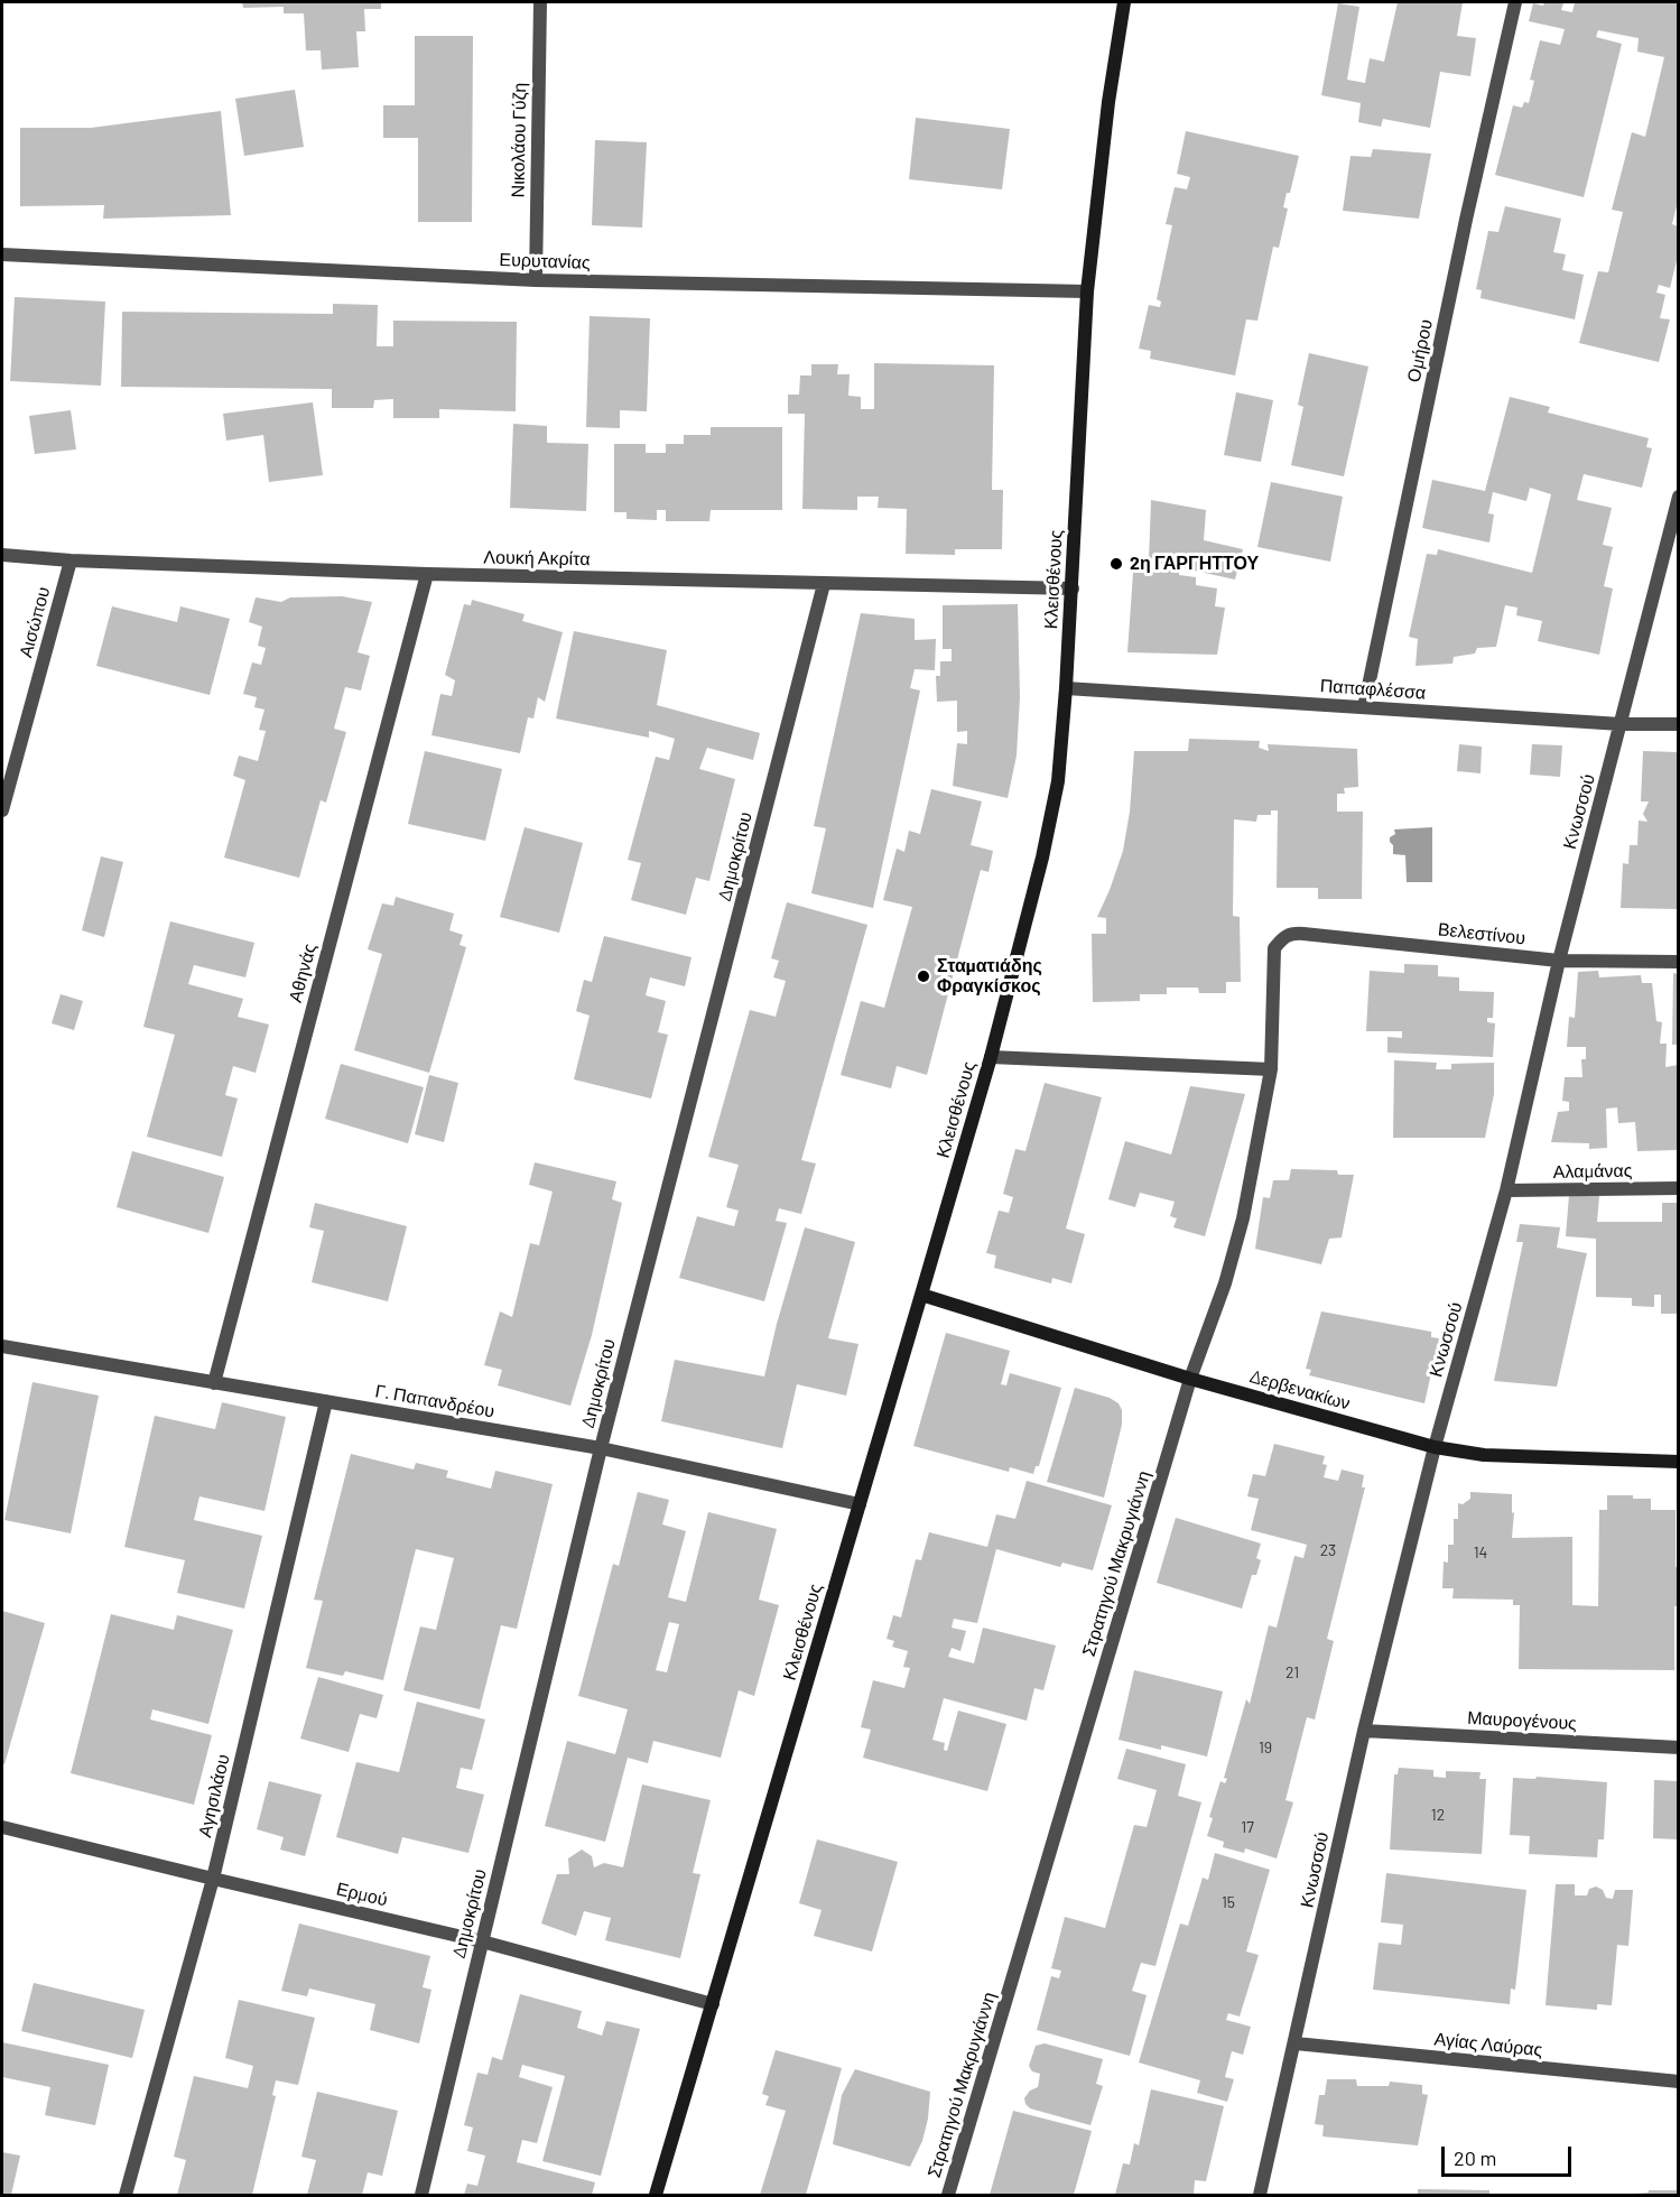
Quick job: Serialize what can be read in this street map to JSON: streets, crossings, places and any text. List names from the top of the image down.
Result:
{
  "streets": {
    "main road": ["Κλεισθένους", "Δερβενακίων"],
    "street": [
      "Νικολάου Γύζη",
      "Ευρυτανίας",
      "Ομήρου",
      "Λουκή Ακρίτα",
      "Αισώπου",
      "Παπαφλέσσα",
      "Κνωσσού",
      "Δημοκρίτου",
      "Βελεστίνου",
      "Αθηνάς",
      "Αλαμάνας",
      "Γ. Παπανδρέου",
      "Στρατηγού Μακρυγιάννη",
      "Μαυρογένους",
      "Αγησιλάου",
      "Ερμού",
      "Αγίας Λαύρας"
    ]
  },
  "crossings": [
    ["Νικολάου Γύζη", "Ευρυτανίας"],
    ["Ευρυτανίας", "Κλεισθένους"],
    ["Ομήρου", "Παπαφλέσσα"],
    ["Λουκή Ακρίτα", "Κλεισθένους"],
    ["Λουκή Ακρίτα", "Αισώπου"],
    ["Λουκή Ακρίτα", "Δημοκρίτου"],
    ["Λουκή Ακρίτα", "Αθηνάς"],
    ["Κλεισθένους", "Παπαφλέσσα"],
    ["Κλεισθένους", "Δερβενακίων"],
    ["Κλεισθένους", "Γ. Παπανδρέου"],
    ["Κλεισθένους", "Ερμού"],
    ["Παπαφλέσσα", "Κνωσσού"],
    ["Κνωσσού", "Βελεστίνου"],
    ["Κνωσσού", "Αλαμάνας"],
    ["Κνωσσού", "Δερβενακίων"],
    ["Κνωσσού", "Μαυρογένους"],
    ["Κνωσσού", "Αγίας Λαύρας"],
    ["Δημοκρίτου", "Γ. Παπανδρέου"],
    ["Δημοκρίτου", "Ερμού"],
    ["Βελεστίνου", "Στρατηγού Μακρυγιάννη"],
    ["Αθηνάς", "Γ. Παπανδρέου"],
    ["Δερβενακίων", "Στρατηγού Μακρυγιάννη"],
    ["Γ. Παπανδρέου", "Αγησιλάου"],
    ["Αγησιλάου", "Ερμού"]
  ],
  "places": ["2η ΓΑΡΓΗΤΤΟΥ", "Σταματιάδης Φραγκίσκος"],
  "house_numbers": [
    "23",
    "14",
    "21",
    "19",
    "12",
    "17",
    "15"
  ],
  "scale_bar": "20 m"
}
